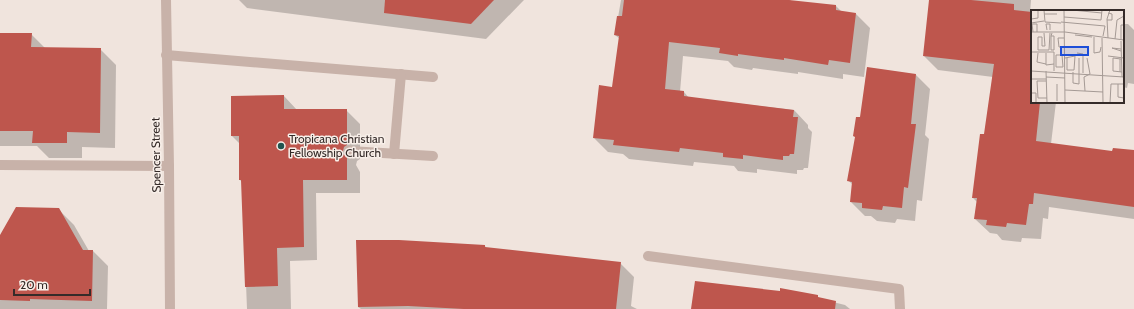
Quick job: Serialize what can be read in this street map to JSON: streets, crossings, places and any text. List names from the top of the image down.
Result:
{
  "streets": {
    "street": ["Spencer Street"]
  },
  "places": ["Tropicana Christian Fellowship Church"],
  "scale_bar": "20 m"
}
